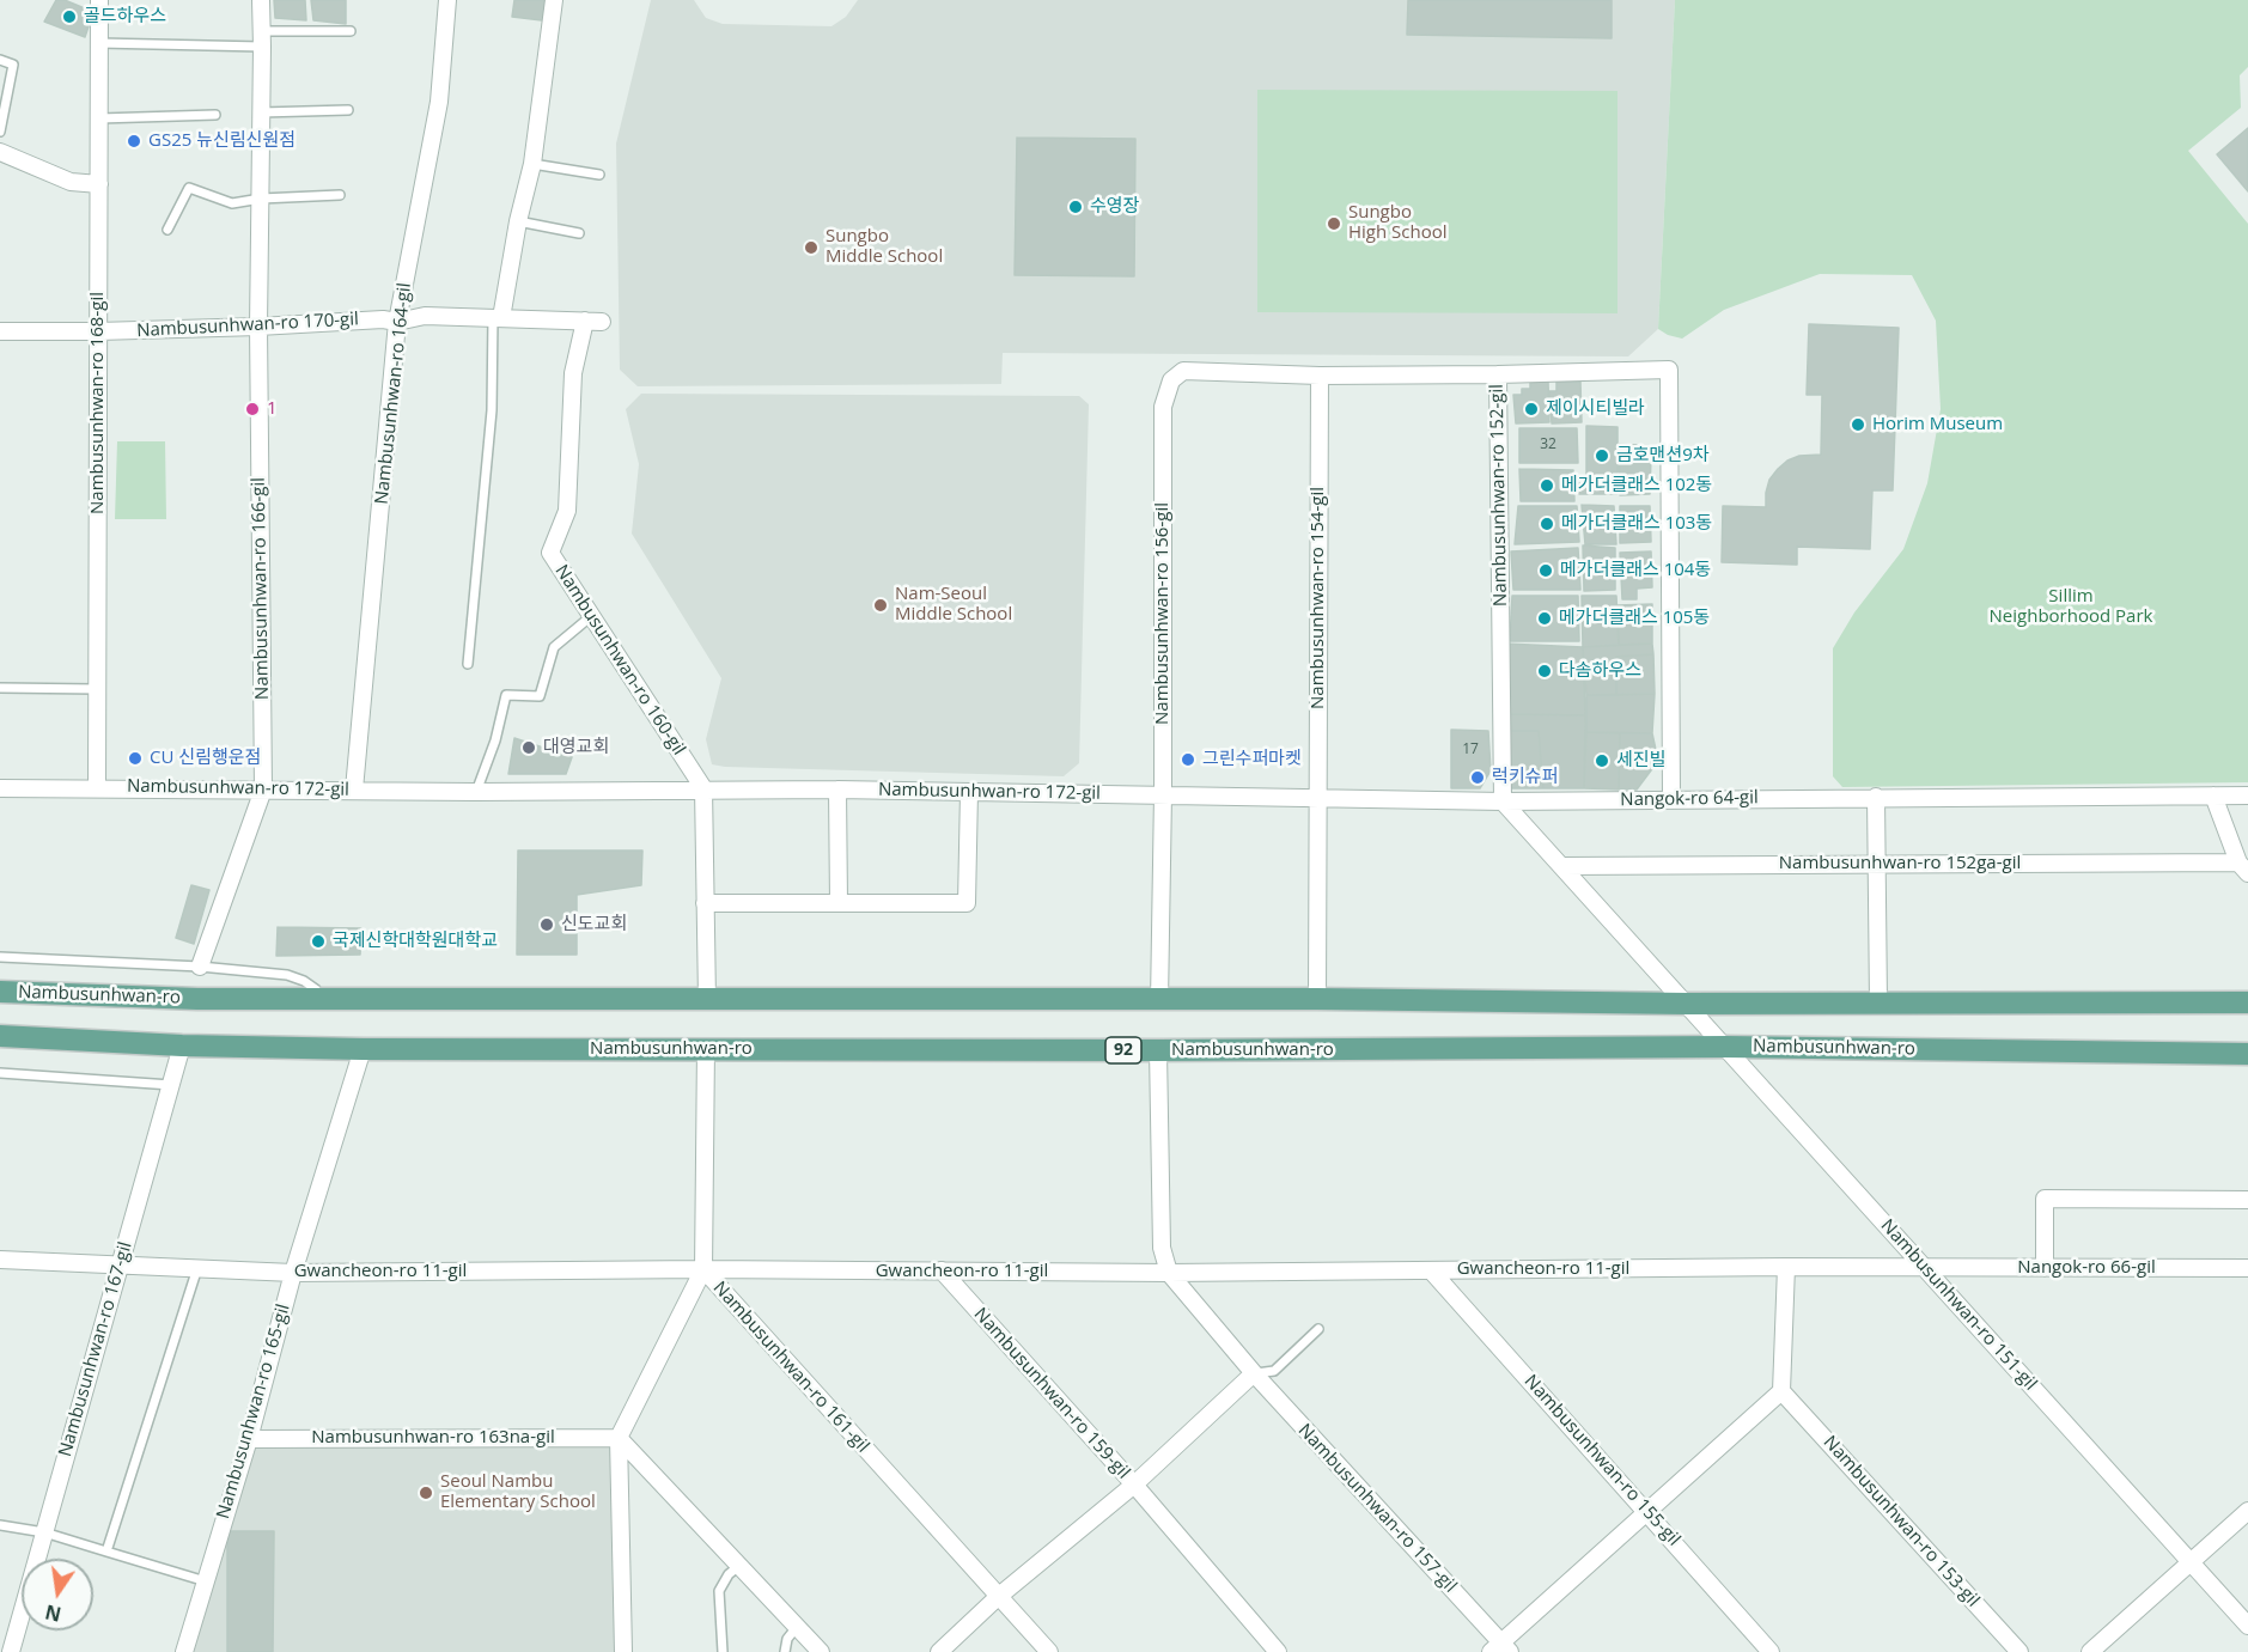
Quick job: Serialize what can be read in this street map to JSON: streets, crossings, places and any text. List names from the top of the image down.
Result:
{
  "streets": {
    "main road": ["Nambusunhwan-ro", "92"],
    "street": [
      "Nambusunhwan-ro 170-gil",
      "Nambusunhwan-ro 164-gil",
      "Nambusunhwan-ro 168-gil",
      "Nambusunhwan-ro 152-gil",
      "Nambusunhwan-ro 166-gil",
      "Nambusunhwan-ro 154-gil",
      "Nambusunhwan-ro 156-gil",
      "Nambusunhwan-ro 160-gil",
      "Nambusunhwan-ro 172-gil",
      "Nangok-ro 64-gil",
      "Nambusunhwan-ro 152ga-gil",
      "Nangok-ro 66-gil",
      "Gwancheon-ro 11-gil",
      "Nambusunhwan-ro 151-gil",
      "Nambusunhwan-ro 167-gil",
      "Nambusunhwan-ro 161-gil",
      "Nambusunhwan-ro 159-gil",
      "Nambusunhwan-ro 165-gil",
      "Nambusunhwan-ro 163na-gil",
      "Nambusunhwan-ro 155-gil",
      "Nambusunhwan-ro 157-gil",
      "Nambusunhwan-ro 153-gil"
    ]
  },
  "crossings": [
    ["Nambusunhwan-ro 170-gil", "Nambusunhwan-ro 164-gil"],
    ["Nambusunhwan-ro 170-gil", "Nambusunhwan-ro 168-gil"],
    ["Nambusunhwan-ro 170-gil", "Nambusunhwan-ro 166-gil"],
    ["Nambusunhwan-ro 170-gil", "Nambusunhwan-ro 160-gil"],
    ["Nambusunhwan-ro 164-gil", "Nambusunhwan-ro 172-gil"],
    ["Nambusunhwan-ro 168-gil", "Nambusunhwan-ro 172-gil"],
    ["Nambusunhwan-ro 152-gil", "Nambusunhwan-ro 172-gil"],
    ["Nambusunhwan-ro 152-gil", "Nangok-ro 64-gil"],
    ["Nambusunhwan-ro 166-gil", "Nambusunhwan-ro 172-gil"],
    ["Nambusunhwan-ro 154-gil", "Nambusunhwan-ro 156-gil"],
    ["Nambusunhwan-ro 154-gil", "Nambusunhwan-ro 172-gil"],
    ["Nambusunhwan-ro 154-gil", "Nambusunhwan-ro"],
    ["Nambusunhwan-ro 156-gil", "Nambusunhwan-ro 172-gil"],
    ["Nambusunhwan-ro 156-gil", "Nambusunhwan-ro"],
    ["Nambusunhwan-ro 160-gil", "Nambusunhwan-ro 172-gil"],
    ["Nambusunhwan-ro 172-gil", "Nangok-ro 64-gil"],
    ["Nambusunhwan-ro", "Nambusunhwan-ro 151-gil"],
    ["Nambusunhwan-ro", "Nambusunhwan-ro 167-gil"],
    ["Nambusunhwan-ro", "Nambusunhwan-ro 161-gil"],
    ["Nambusunhwan-ro", "Nambusunhwan-ro 165-gil"],
    ["Nangok-ro 66-gil", "Gwancheon-ro 11-gil"],
    ["Nangok-ro 66-gil", "Nambusunhwan-ro 151-gil"],
    ["Gwancheon-ro 11-gil", "Nambusunhwan-ro 151-gil"],
    ["Gwancheon-ro 11-gil", "Nambusunhwan-ro 167-gil"],
    ["Gwancheon-ro 11-gil", "Nambusunhwan-ro 161-gil"],
    ["Gwancheon-ro 11-gil", "Nambusunhwan-ro 159-gil"],
    ["Gwancheon-ro 11-gil", "Nambusunhwan-ro 165-gil"],
    ["Gwancheon-ro 11-gil", "Nambusunhwan-ro 155-gil"],
    ["Gwancheon-ro 11-gil", "Nambusunhwan-ro 157-gil"],
    ["Nambusunhwan-ro 161-gil", "Nambusunhwan-ro 159-gil"],
    ["Nambusunhwan-ro 165-gil", "Nambusunhwan-ro 163na-gil"],
    ["Nambusunhwan-ro 155-gil", "Nambusunhwan-ro 157-gil"]
  ],
  "parks": ["Sillim Neighborhood Park"],
  "places": [
    "골드하우스",
    "GS25 뉴신림신원점",
    "수영장",
    "Sungbo High School",
    "Sungbo Middle School",
    "1",
    "제이시티빌라",
    "Horim Museum",
    "금호맨션9차",
    "메가더클래스 102동",
    "메가더클래스 103동",
    "메가더클래스 104동",
    "Nam-Seoul Middle School",
    "메가더클래스 105동",
    "다솜하우스",
    "대영교회",
    "CU 신림행운점",
    "그린수퍼마켓",
    "세진빌",
    "럭키슈퍼",
    "신도교회",
    "국제신학대학원대학교",
    "Seoul Nambu Elementary School"
  ],
  "house_numbers": ["32", "17"],
  "north": "bottom"
}
